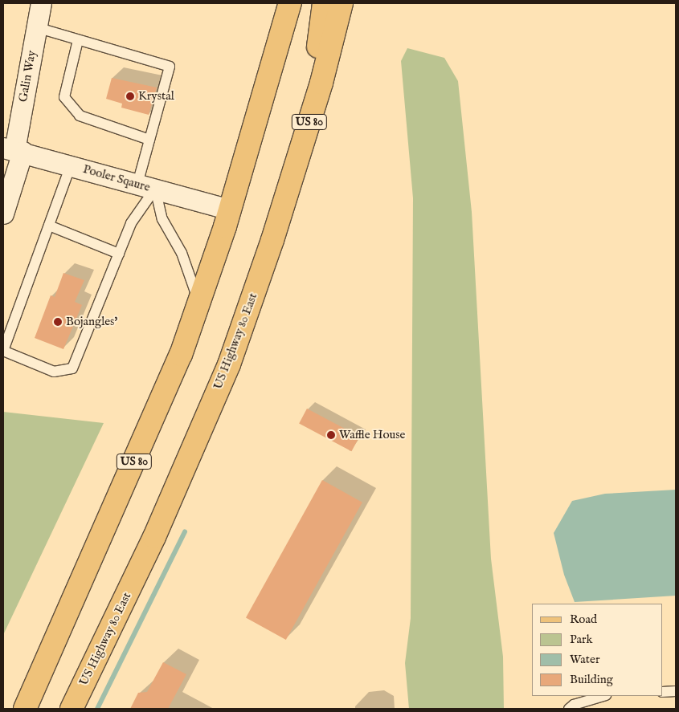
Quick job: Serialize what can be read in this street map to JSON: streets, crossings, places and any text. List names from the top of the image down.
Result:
{
  "streets": {
    "main road": ["US 80", "US Highway 80 East"],
    "street": ["Galin Way", "Pooler Sqaure"]
  },
  "crossings": [
    ["Galin Way", "Pooler Sqaure"],
    ["US 80", "Pooler Sqaure"]
  ],
  "places": ["Krystal", "Bojangles'", "Waffle House"],
  "legend": [
    "Road",
    "Park",
    "Water",
    "Building"
  ]
}
